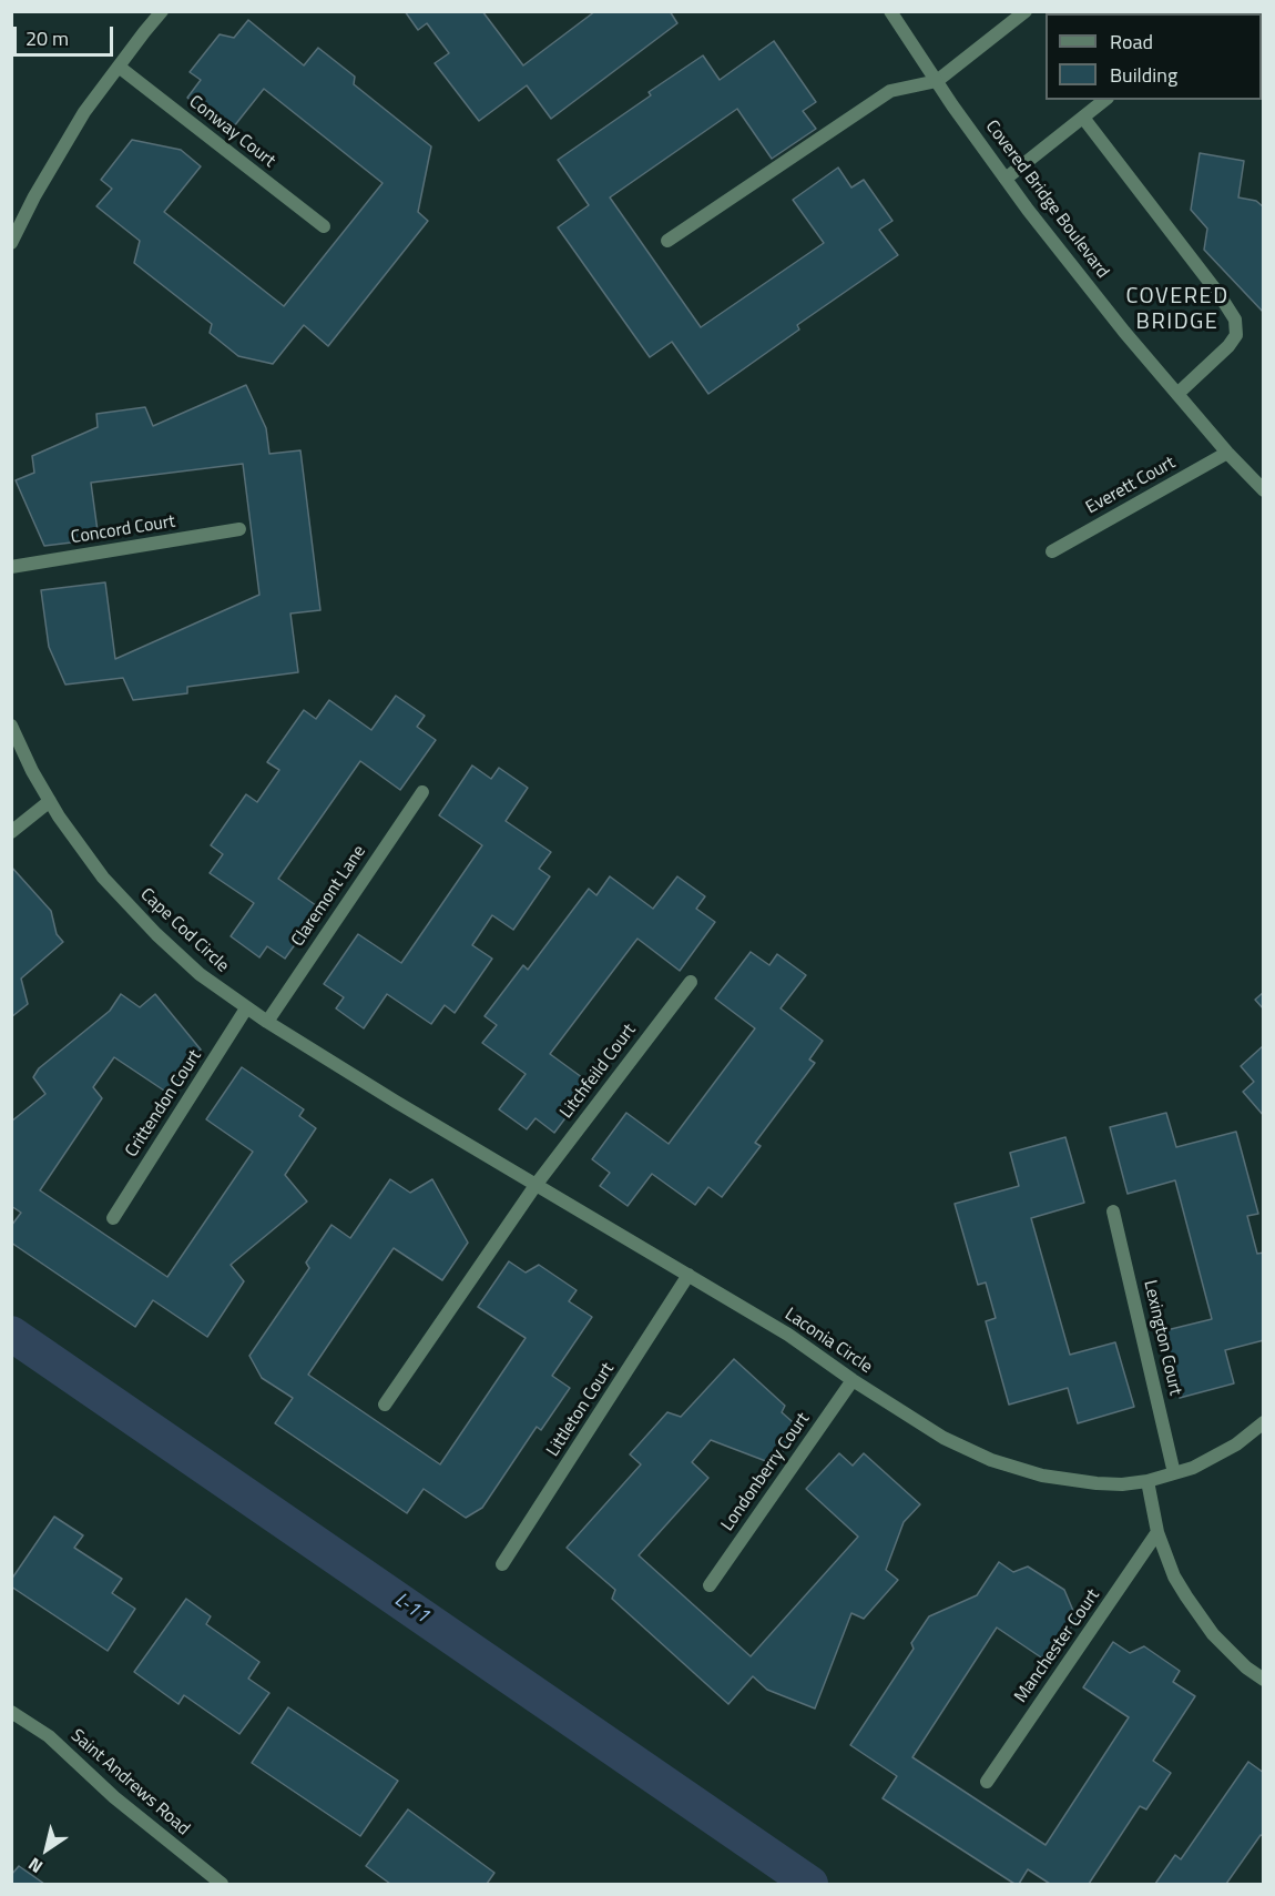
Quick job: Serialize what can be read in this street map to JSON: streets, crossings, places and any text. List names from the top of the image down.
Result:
{
  "streets": {
    "street": [
      "Conway Court",
      "Covered Bridge Boulevard",
      "Everett Court",
      "Concord Court",
      "Claremont Lane",
      "Cape Cod Circle",
      "Litchfeild Court",
      "Crittendon Court",
      "Lexington Court",
      "Laconia Circle",
      "Littleton Court",
      "Londonberry Court",
      "Manchester Court",
      "Saint Andrews Road"
    ]
  },
  "crossings": [
    ["Covered Bridge Boulevard", "Everett Court"],
    ["Claremont Lane", "Cape Cod Circle"],
    ["Cape Cod Circle", "Crittendon Court"],
    ["Cape Cod Circle", "Laconia Circle"],
    ["Litchfeild Court", "Laconia Circle"],
    ["Lexington Court", "Laconia Circle"],
    ["Laconia Circle", "Littleton Court"],
    ["Laconia Circle", "Londonberry Court"]
  ],
  "districts": ["COVERED BRIDGE"],
  "water": ["L-11"],
  "legend": ["Road", "Building"],
  "scale_bar": "20 m",
  "north": "bottom left"
}
